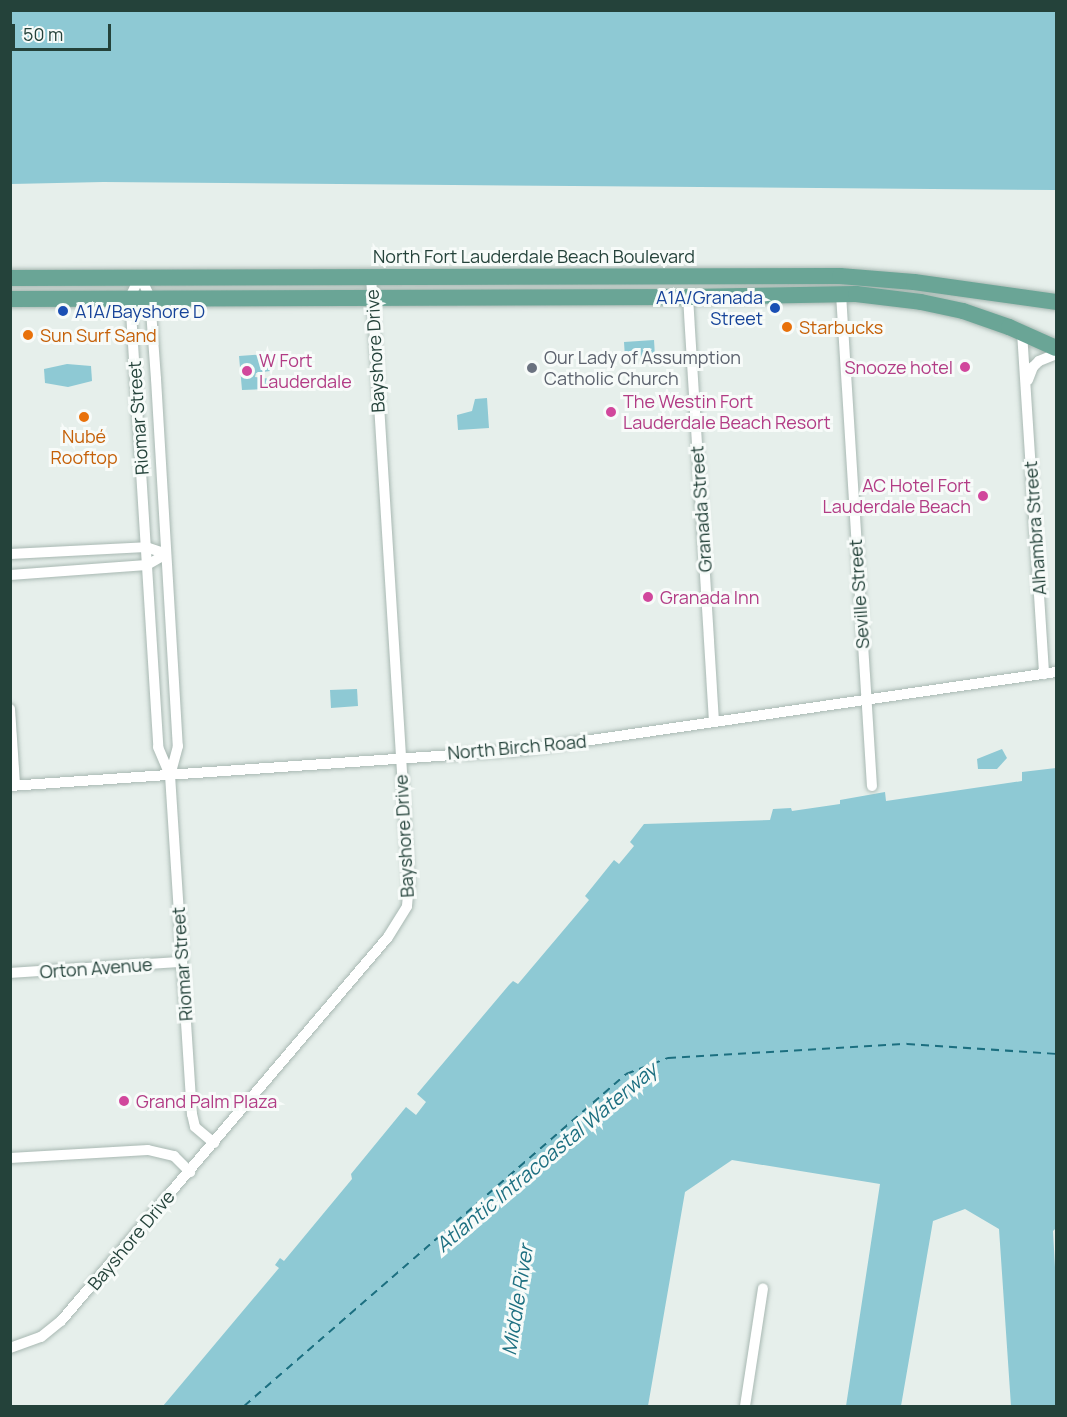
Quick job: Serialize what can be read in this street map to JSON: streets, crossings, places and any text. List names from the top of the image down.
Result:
{
  "streets": {
    "main road": ["North Fort Lauderdale Beach Boulevard"],
    "street": [
      "Bayshore Drive",
      "Riomar Street",
      "Granada Street",
      "Alhambra Street",
      "Seville Street",
      "North Birch Road",
      "Orton Avenue"
    ]
  },
  "crossings": [
    ["North Fort Lauderdale Beach Boulevard", "Bayshore Drive"],
    ["North Fort Lauderdale Beach Boulevard", "Riomar Street"],
    ["Bayshore Drive", "Riomar Street"],
    ["Bayshore Drive", "North Birch Road"],
    ["Riomar Street", "North Birch Road"],
    ["Riomar Street", "Orton Avenue"],
    ["Granada Street", "North Birch Road"],
    ["Alhambra Street", "North Birch Road"],
    ["Seville Street", "North Birch Road"]
  ],
  "water": ["Atlantic Intracoastal Waterway", "Middle River"],
  "places": [
    "A1A/Granada Street",
    "A1A/Bayshore D",
    "Starbucks",
    "Sun Surf Sand",
    "Snooze hotel",
    "Our Lady of Assumption Catholic Church",
    "W Fort Lauderdale",
    "The Westin Fort Lauderdale Beach Resort",
    "Nubé Rooftop",
    "AC Hotel Fort Lauderdale Beach",
    "Granada Inn",
    "Grand Palm Plaza"
  ],
  "scale_bar": "50 m"
}
